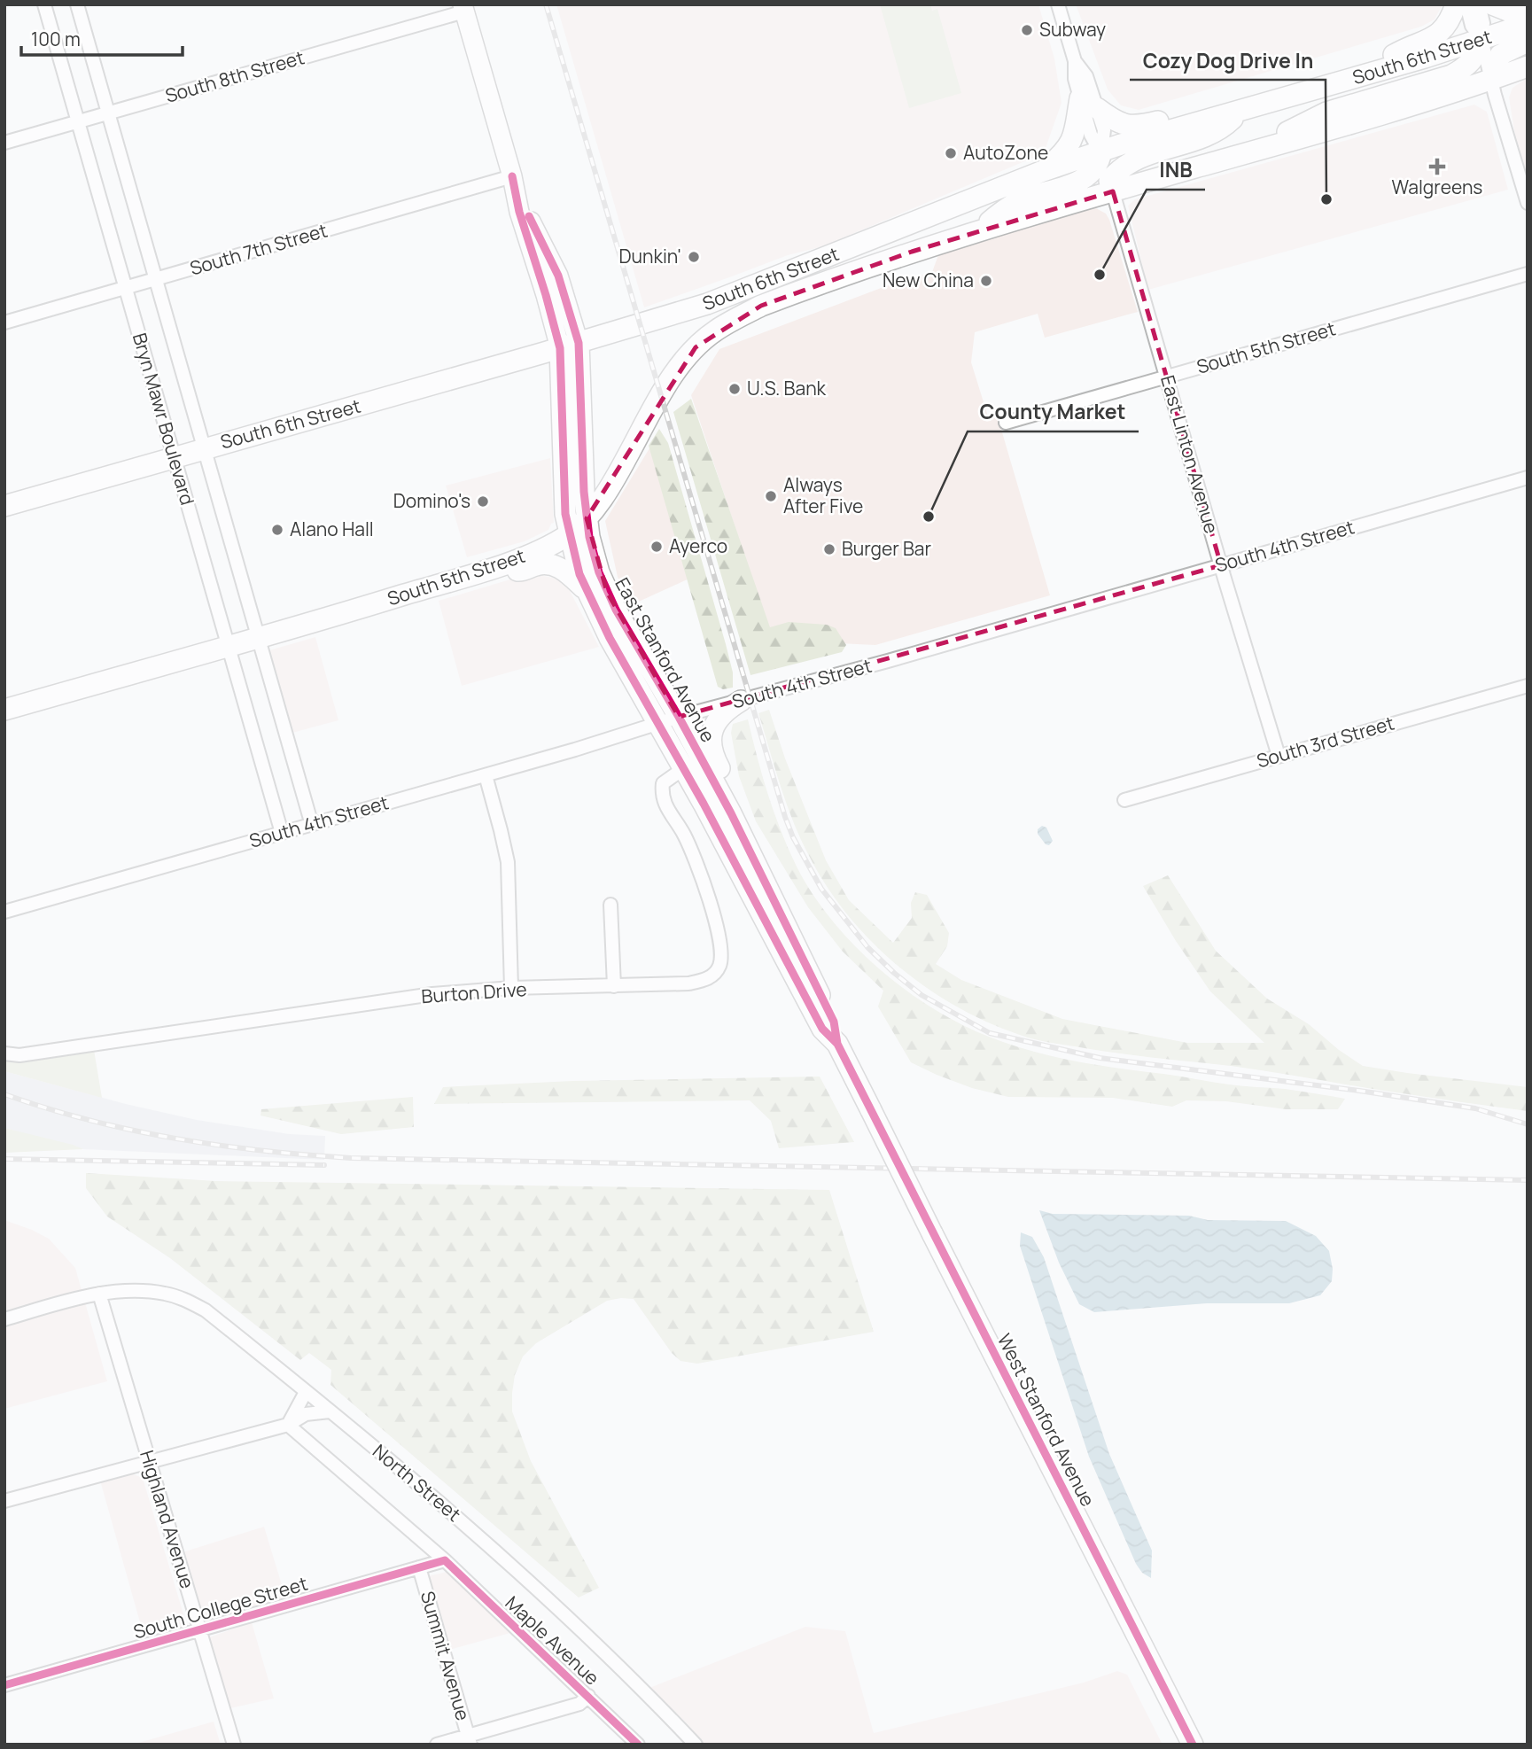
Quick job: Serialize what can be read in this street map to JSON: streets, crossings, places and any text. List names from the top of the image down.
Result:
{
  "streets": {
    "main road": [
      "South 6th Street",
      "South 5th Street",
      "East Stanford Avenue",
      "West Stanford Avenue"
    ],
    "street": [
      "South 8th Street",
      "South 7th Street",
      "Bryn Mawr Boulevard",
      "East Linton Avenue",
      "South 4th Street",
      "South 3rd Street",
      "Burton Drive",
      "North Street",
      "Highland Avenue",
      "South College Street",
      "Maple Avenue",
      "Summit Avenue"
    ]
  },
  "crossings": [
    ["South 6th Street", "South 5th Street"],
    ["South 6th Street", "Bryn Mawr Boulevard"],
    ["South 6th Street", "East Linton Avenue"],
    ["South 6th Street", "East Stanford Avenue"],
    ["South 8th Street", "Bryn Mawr Boulevard"],
    ["South 8th Street", "East Stanford Avenue"],
    ["South 7th Street", "Bryn Mawr Boulevard"],
    ["South 7th Street", "East Stanford Avenue"],
    ["South 5th Street", "Bryn Mawr Boulevard"],
    ["South 5th Street", "East Linton Avenue"],
    ["South 5th Street", "East Stanford Avenue"],
    ["Bryn Mawr Boulevard", "South 4th Street"],
    ["East Linton Avenue", "South 4th Street"],
    ["East Linton Avenue", "South 3rd Street"],
    ["South 4th Street", "East Stanford Avenue"],
    ["East Stanford Avenue", "Burton Drive"],
    ["East Stanford Avenue", "West Stanford Avenue"],
    ["North Street", "Highland Avenue"],
    ["Highland Avenue", "South College Street"],
    ["South College Street", "Maple Avenue"],
    ["South College Street", "Summit Avenue"]
  ],
  "places": {
    "other": [
      "Subway",
      "AutoZone",
      "Cozy Dog Drive In",
      "Dunkin'",
      "INB",
      "New China",
      "U.S. Bank",
      "Always After Five",
      "Domino's",
      "County Market",
      "Alano Hall",
      "Ayerco",
      "Burger Bar"
    ],
    "health": ["Walgreens"]
  },
  "scale_bar": "100 m"
}
